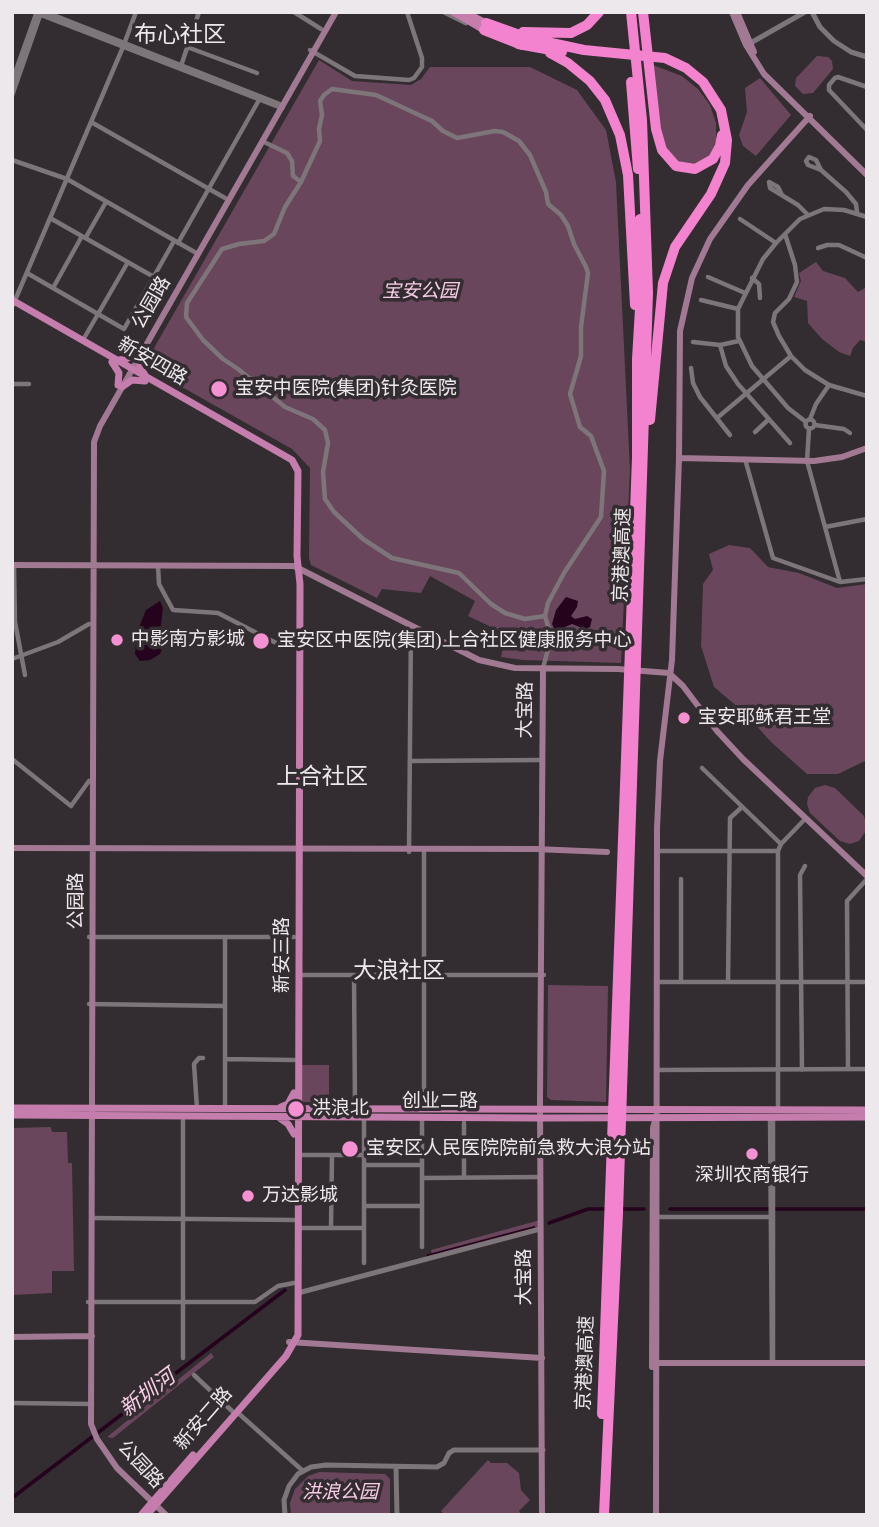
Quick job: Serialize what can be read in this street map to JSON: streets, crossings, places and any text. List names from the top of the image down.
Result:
{
  "streets": {
    "highway": ["京港澳高速"],
    "main road": [
      "公园路",
      "新安四路",
      "大宝路",
      "新安三路",
      "创业二路",
      "新安二路"
    ]
  },
  "crossings": [
    ["公园路", "新安四路"],
    ["公园路", "创业二路"],
    ["公园路", "新安二路"],
    ["新安四路", "新安三路"],
    ["大宝路", "创业二路"],
    ["新安三路", "创业二路"],
    ["新安三路", "新安二路"]
  ],
  "districts": ["布心社区", "上合社区", "大浪社区"],
  "water": ["新圳河"],
  "parks": ["宝安公园", "洪浪公园"],
  "places": [
    "宝安中医院(集团)针灸医院",
    "中影南方影城",
    "宝安区中医院(集团)上合社区健康服务中心",
    "宝安耶稣君王堂",
    "洪浪北",
    "宝安区人民医院院前急救大浪分站",
    "深圳农商银行",
    "万达影城"
  ]
}
